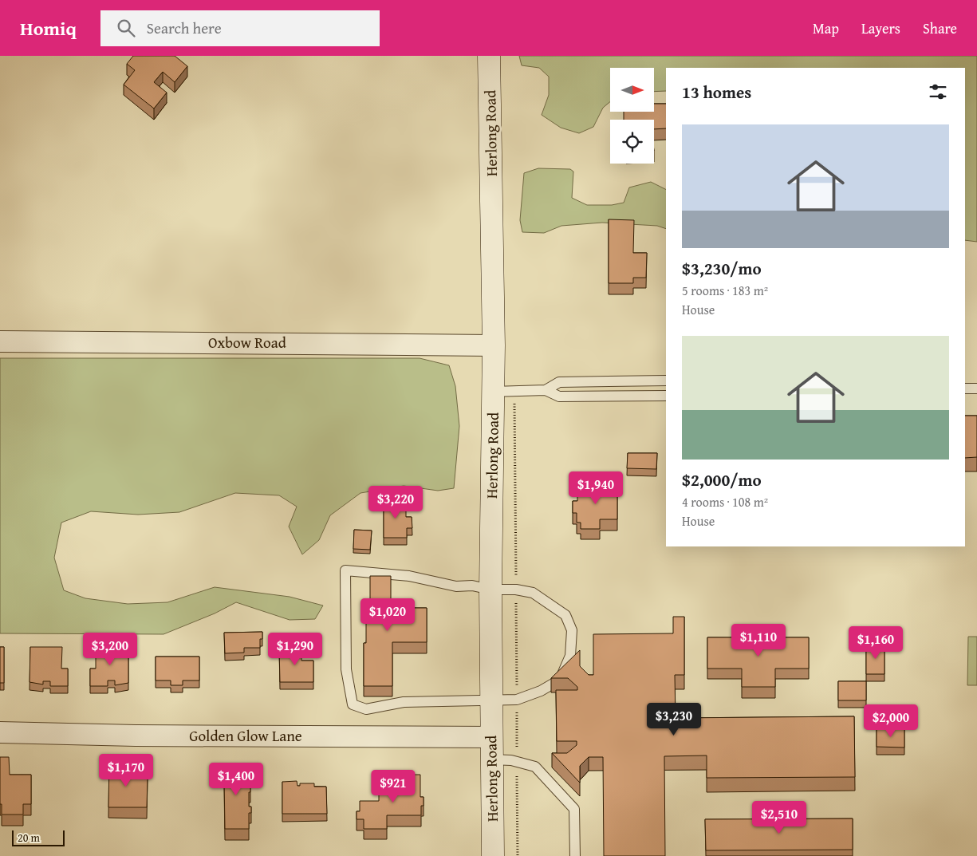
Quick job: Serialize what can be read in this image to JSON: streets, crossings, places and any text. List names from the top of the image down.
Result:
{
  "streets": {
    "street": ["Herlong Road", "Oxbow Road", "Golden Glow Lane"]
  },
  "crossings": [
    ["Herlong Road", "Oxbow Road"],
    ["Herlong Road", "Golden Glow Lane"]
  ],
  "scale_bar": "20 m",
  "north": "right",
  "page": {
    "header": "Homiq",
    "search": "Search here",
    "nav": ["Map", "Layers", "Share"],
    "heading": "13 homes",
    "list": [
      {
        "name": "$3,230/mo",
        "note": "5 rooms · 183 m² · House"
      },
      {
        "name": "$2,000/mo",
        "note": "4 rooms · 108 m² · House"
      }
    ],
    "price": [
      "$1,940",
      "$3,220",
      "$1,020",
      "$1,110",
      "$1,160",
      "$3,200",
      "$1,290",
      "$3,230",
      "$2,000",
      "$1,170",
      "$1,400",
      "$921",
      "$2,510"
    ],
    "scale": "20 m"
  }
}
